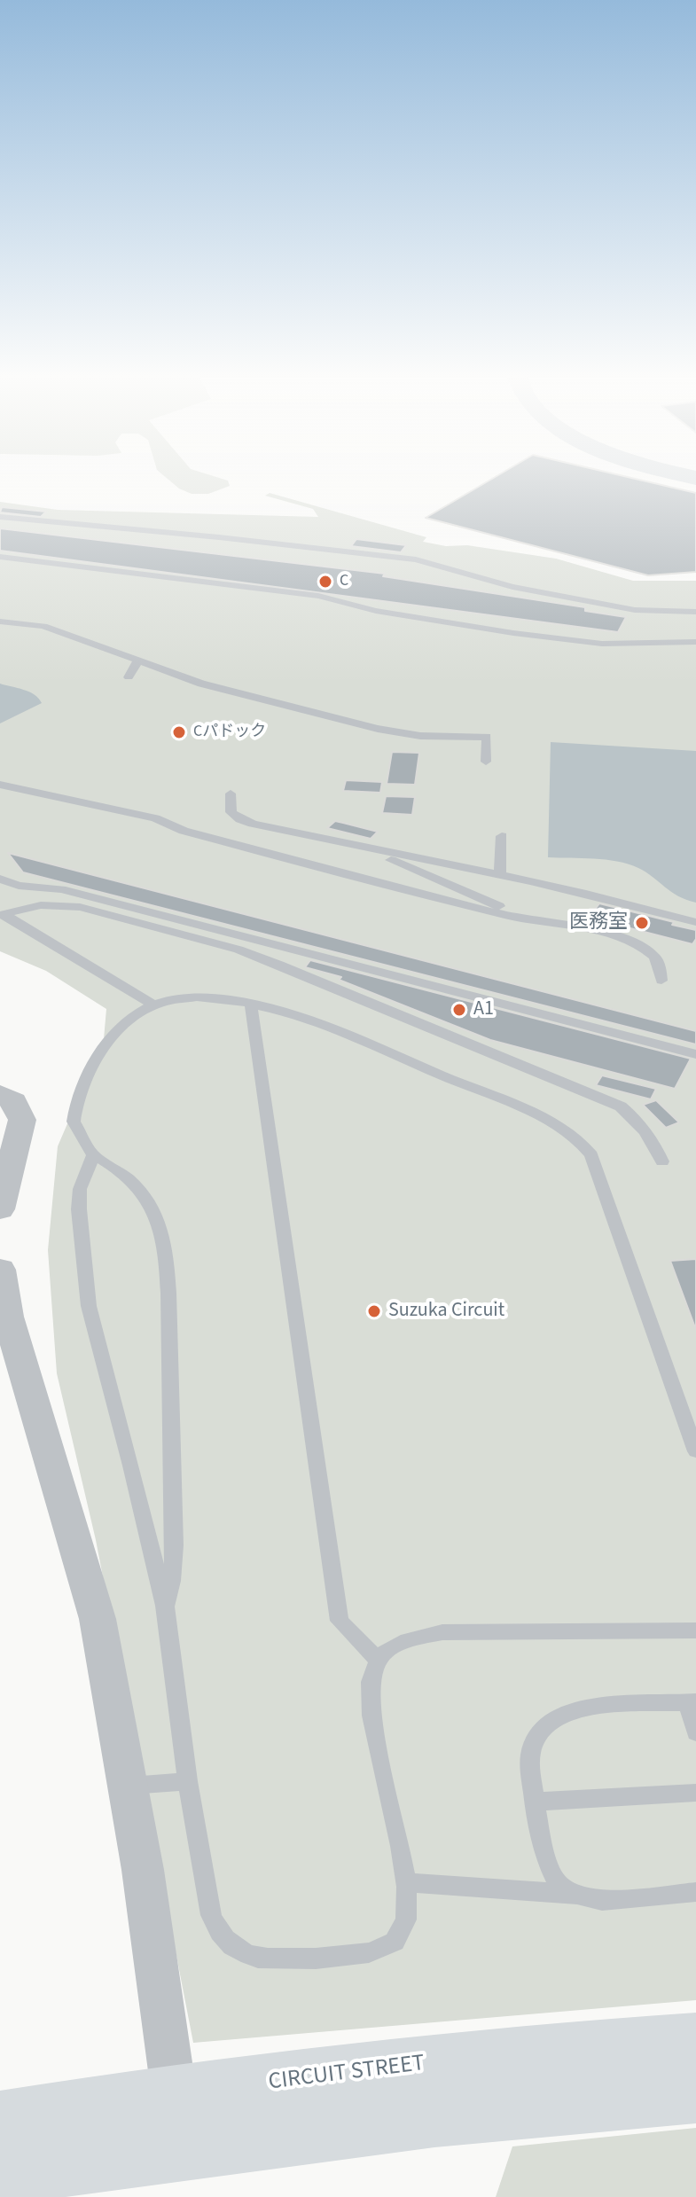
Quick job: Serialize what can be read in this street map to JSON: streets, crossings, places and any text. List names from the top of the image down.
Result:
{
  "streets": {
    "street": ["CIRCUIT STREET"]
  },
  "places": [
    "C",
    "Cパドック",
    "医務室",
    "A1",
    "Suzuka Circuit"
  ]
}
